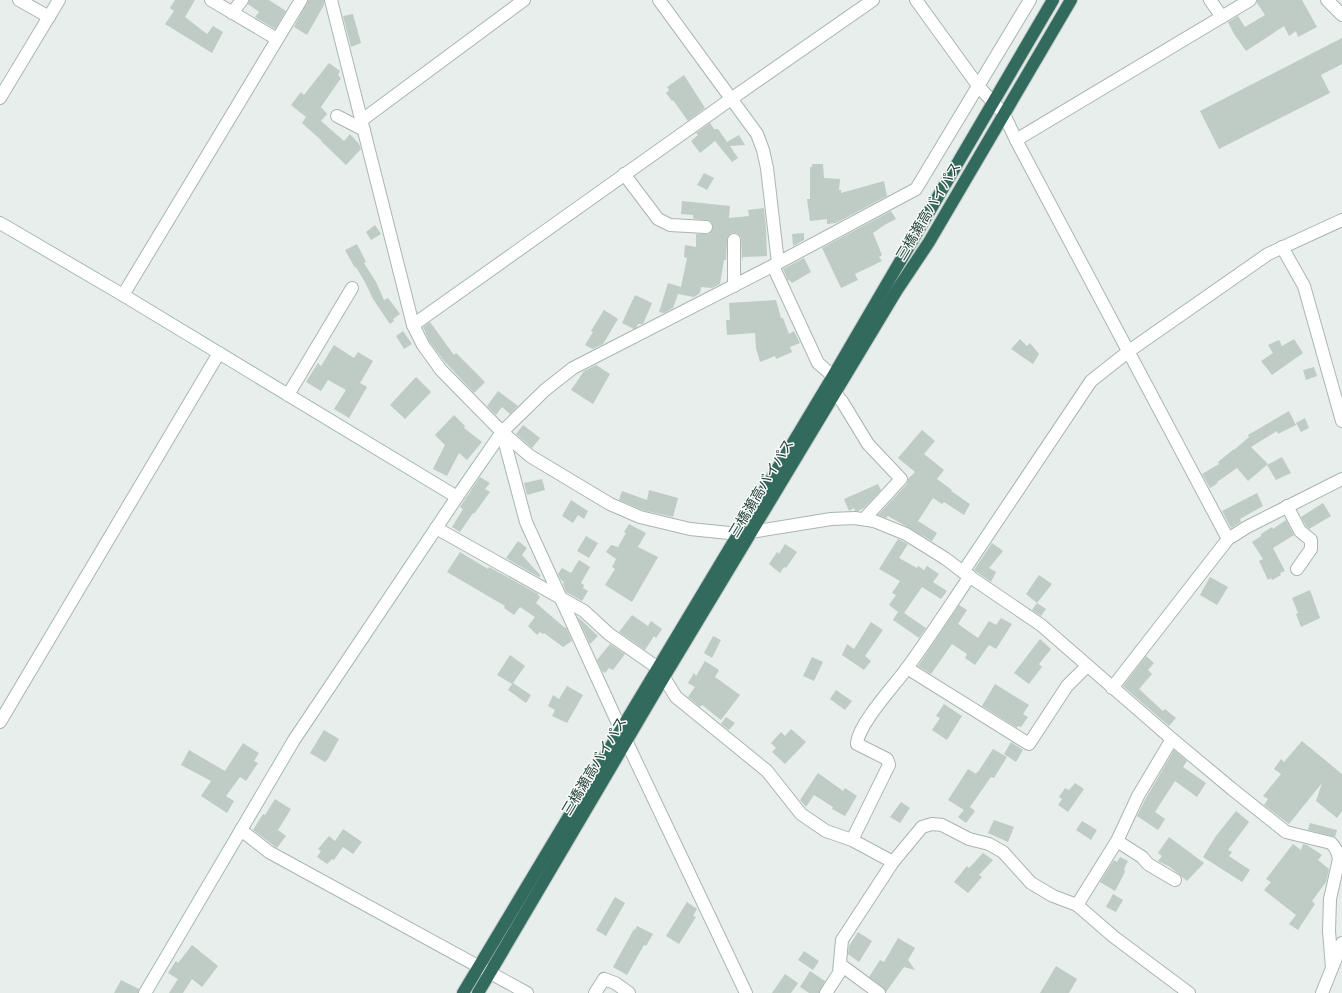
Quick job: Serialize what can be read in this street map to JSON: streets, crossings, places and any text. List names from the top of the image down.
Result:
{
  "streets": {
    "highway": ["三橋瀬高バイパス"]
  }
}
